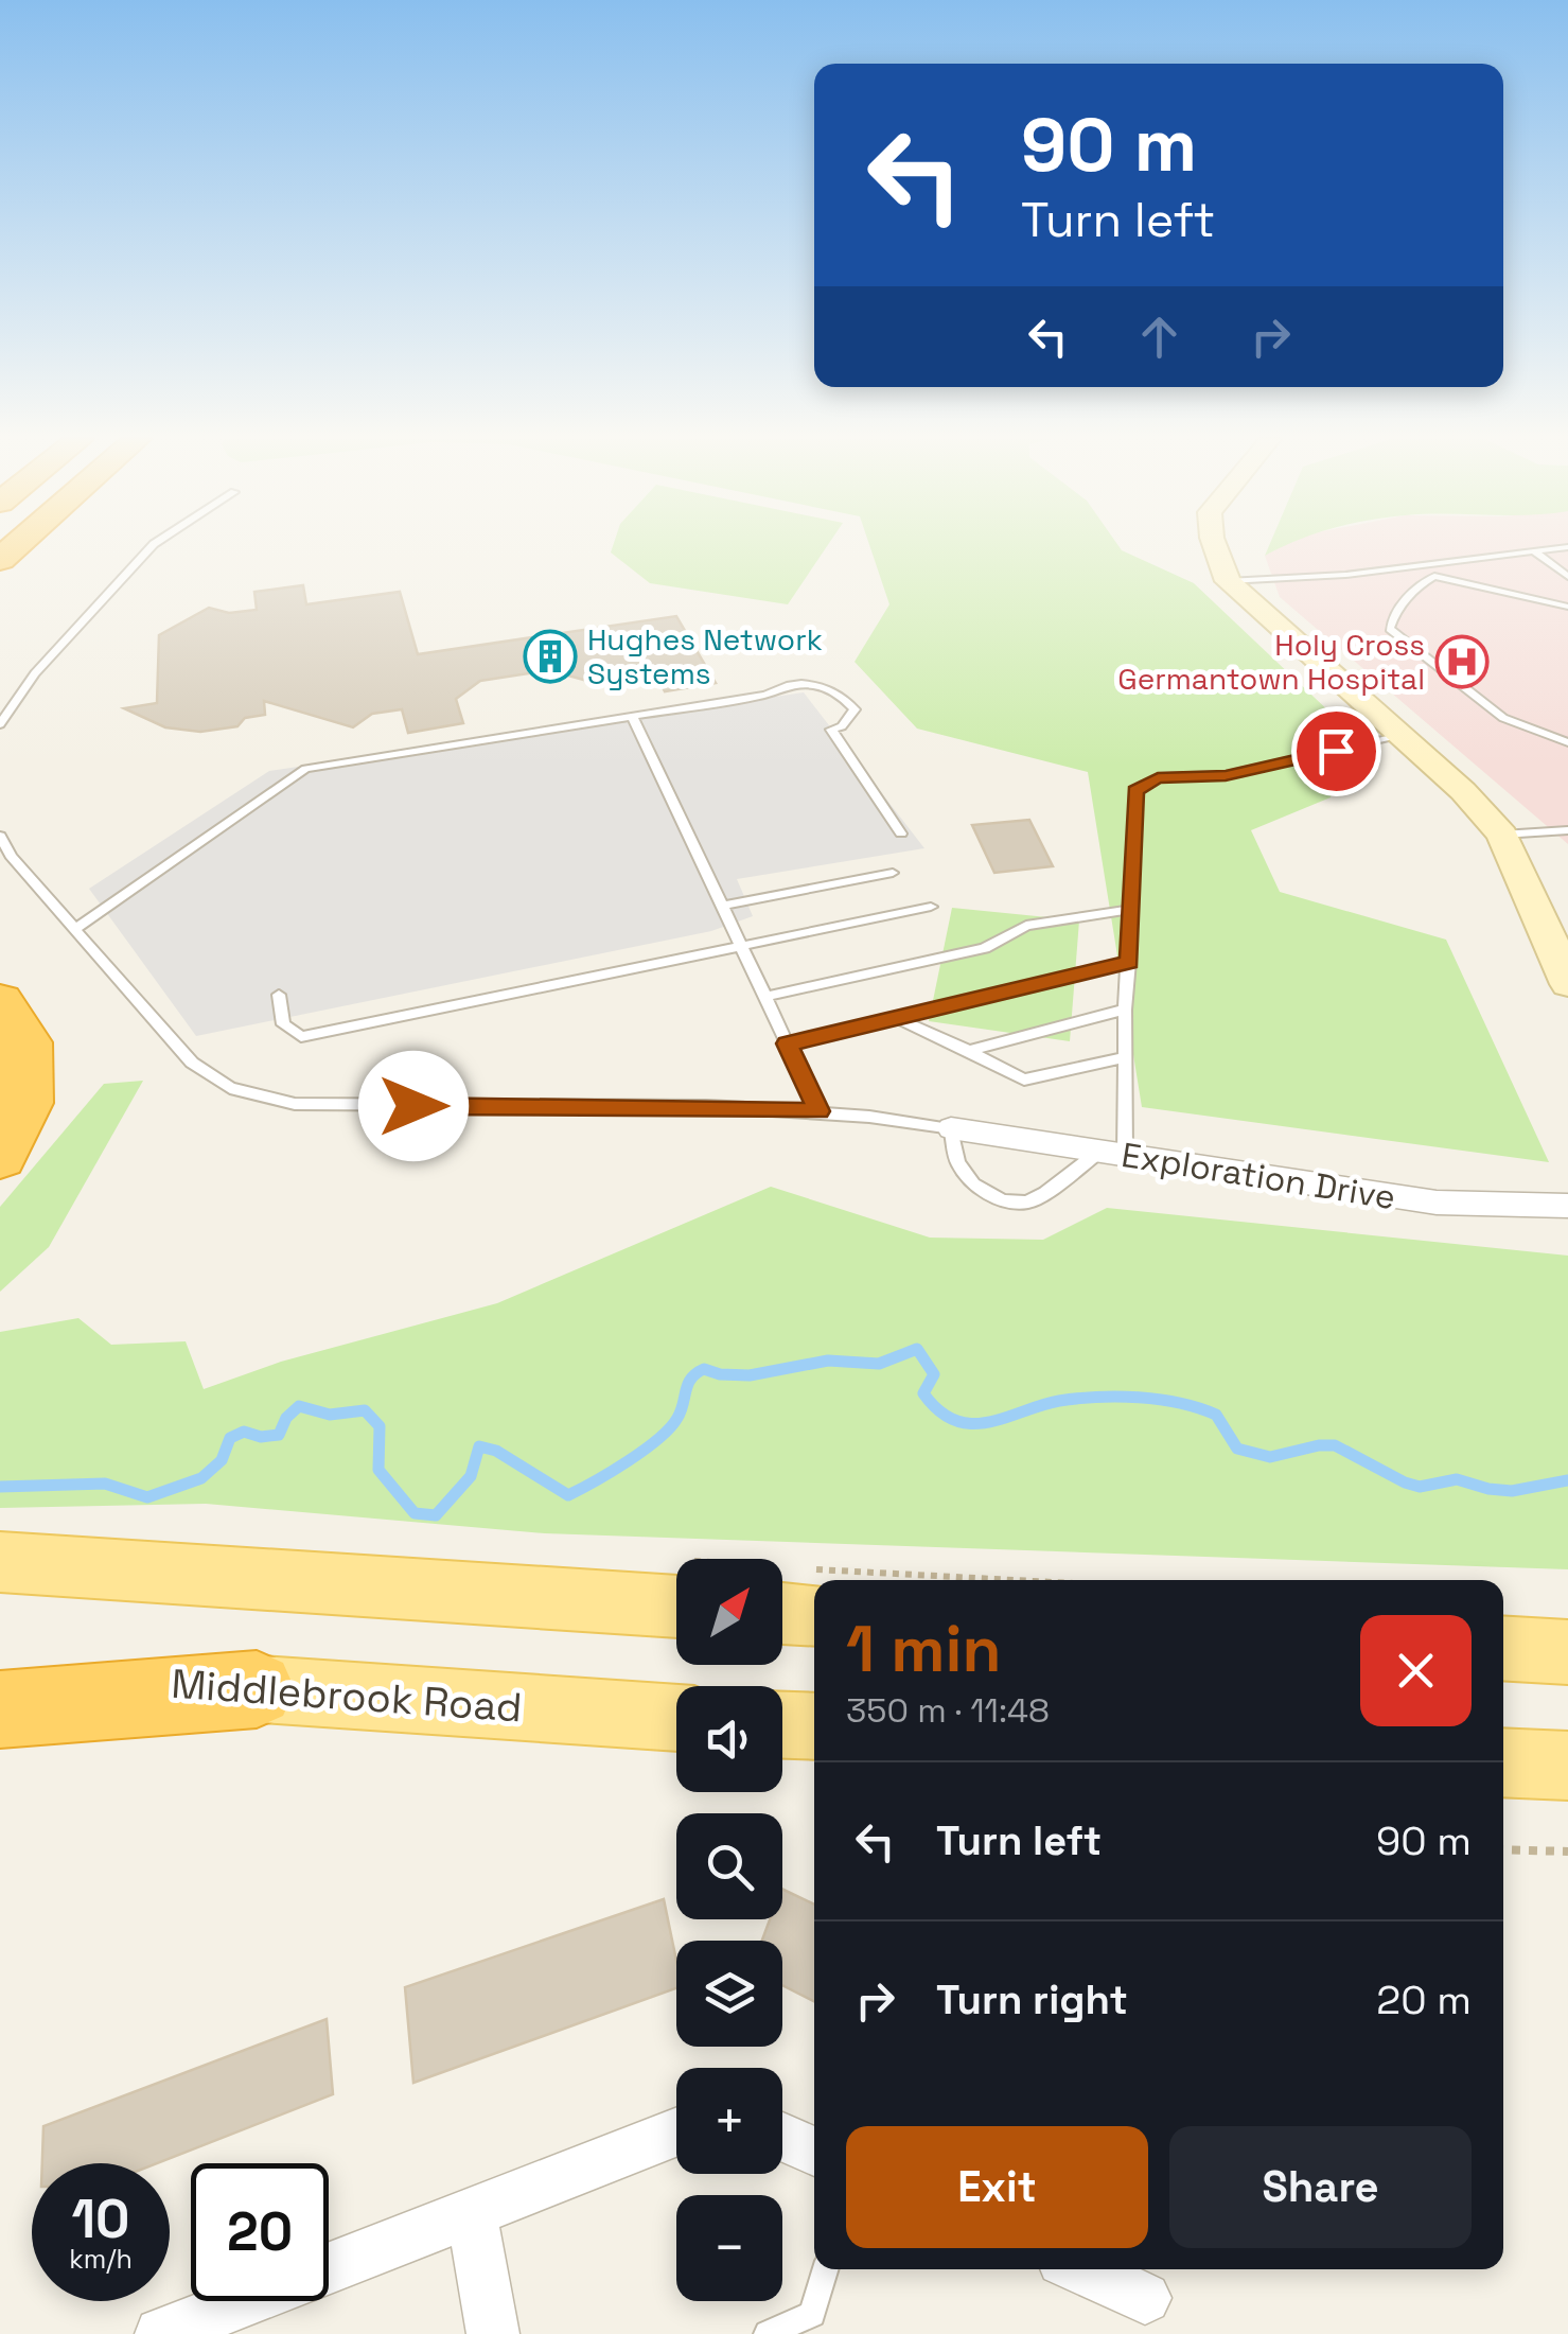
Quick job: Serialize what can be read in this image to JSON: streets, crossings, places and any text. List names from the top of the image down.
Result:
{
  "streets": {
    "main road": ["Middlebrook Road"],
    "street": ["Exploration Drive"]
  },
  "places": {
    "building": ["Hughes Network Systems"],
    "hospital": ["Holy Cross Germantown Hospital"]
  },
  "north": "top right",
  "page": {
    "turn": ["90 m", "Turn left"],
    "map_buttons": ["+", "−"],
    "heading": ["1 min", "350 m · 11:48"],
    "list": [
      {
        "name": "Turn left",
        "value": "90 m"
      },
      {
        "name": "Turn right",
        "value": "20 m"
      }
    ],
    "buttons": ["Exit", "Share"],
    "speed": "10 km/h",
    "limit": "20"
  }
}
